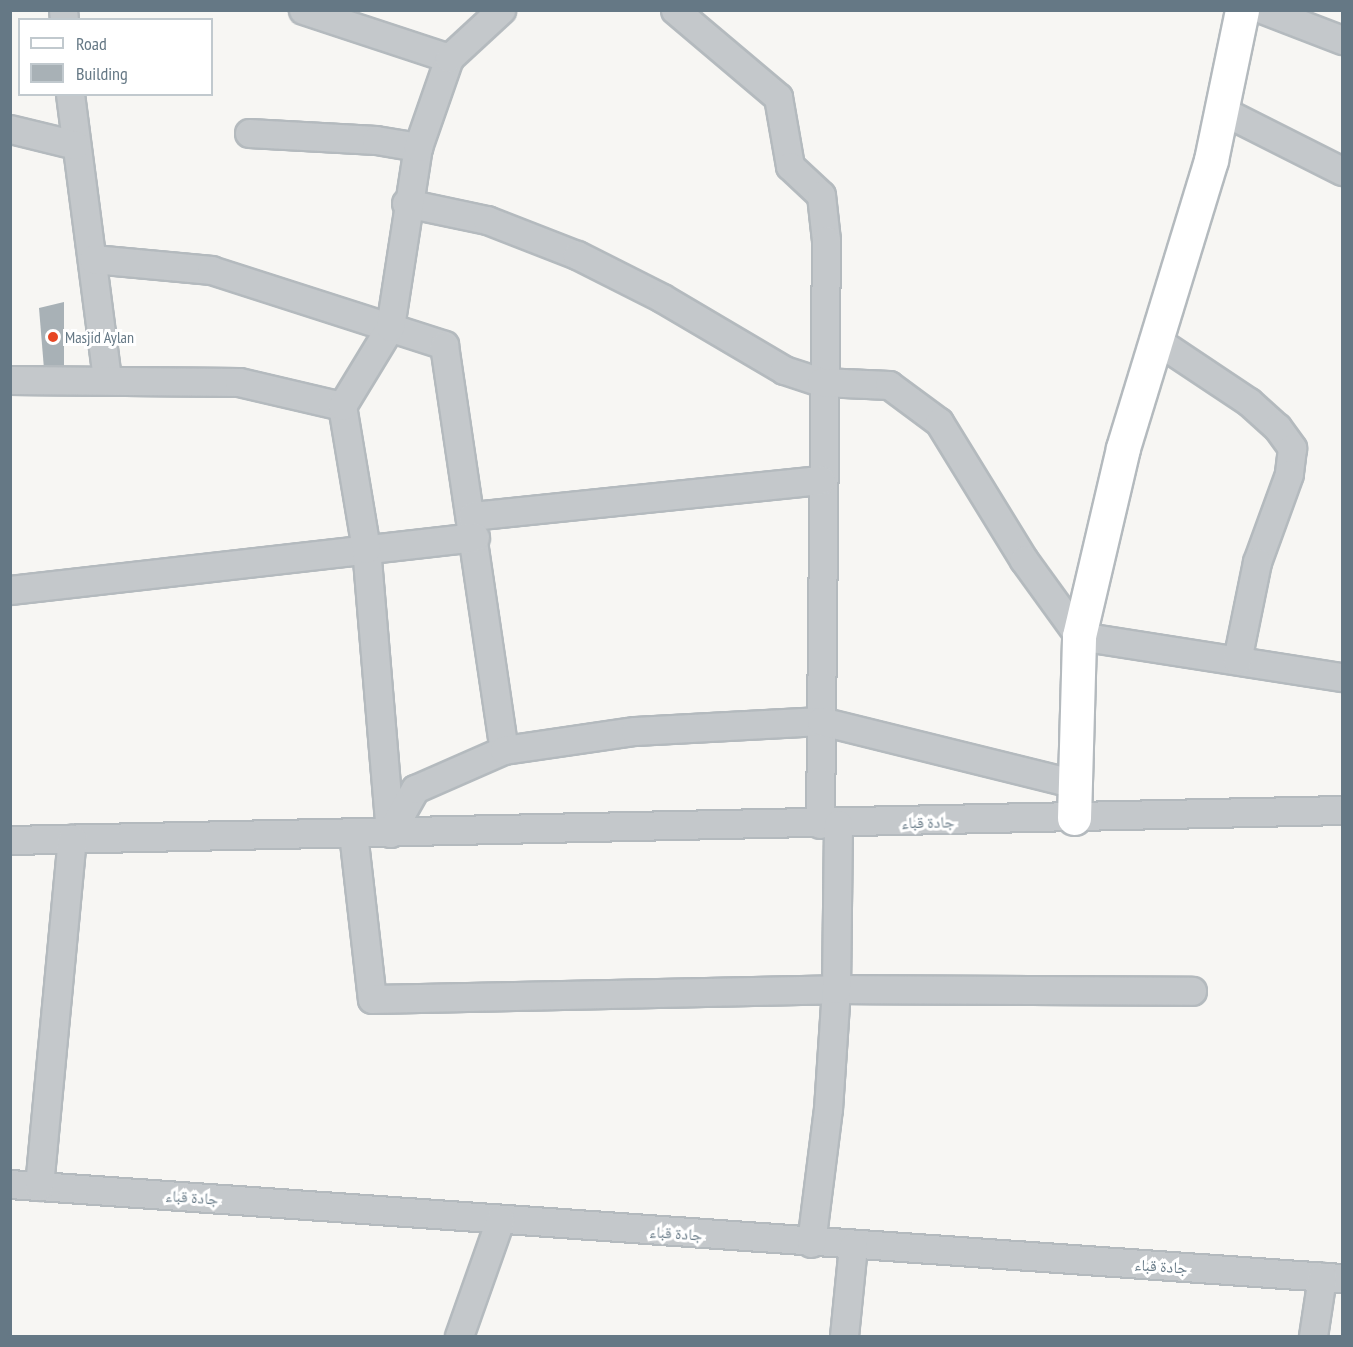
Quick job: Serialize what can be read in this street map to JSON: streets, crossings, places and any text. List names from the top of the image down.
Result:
{
  "streets": {
    "street": ["جادة قباء"]
  },
  "places": ["Masjid Aylan"],
  "legend": ["Road", "Building"]
}
